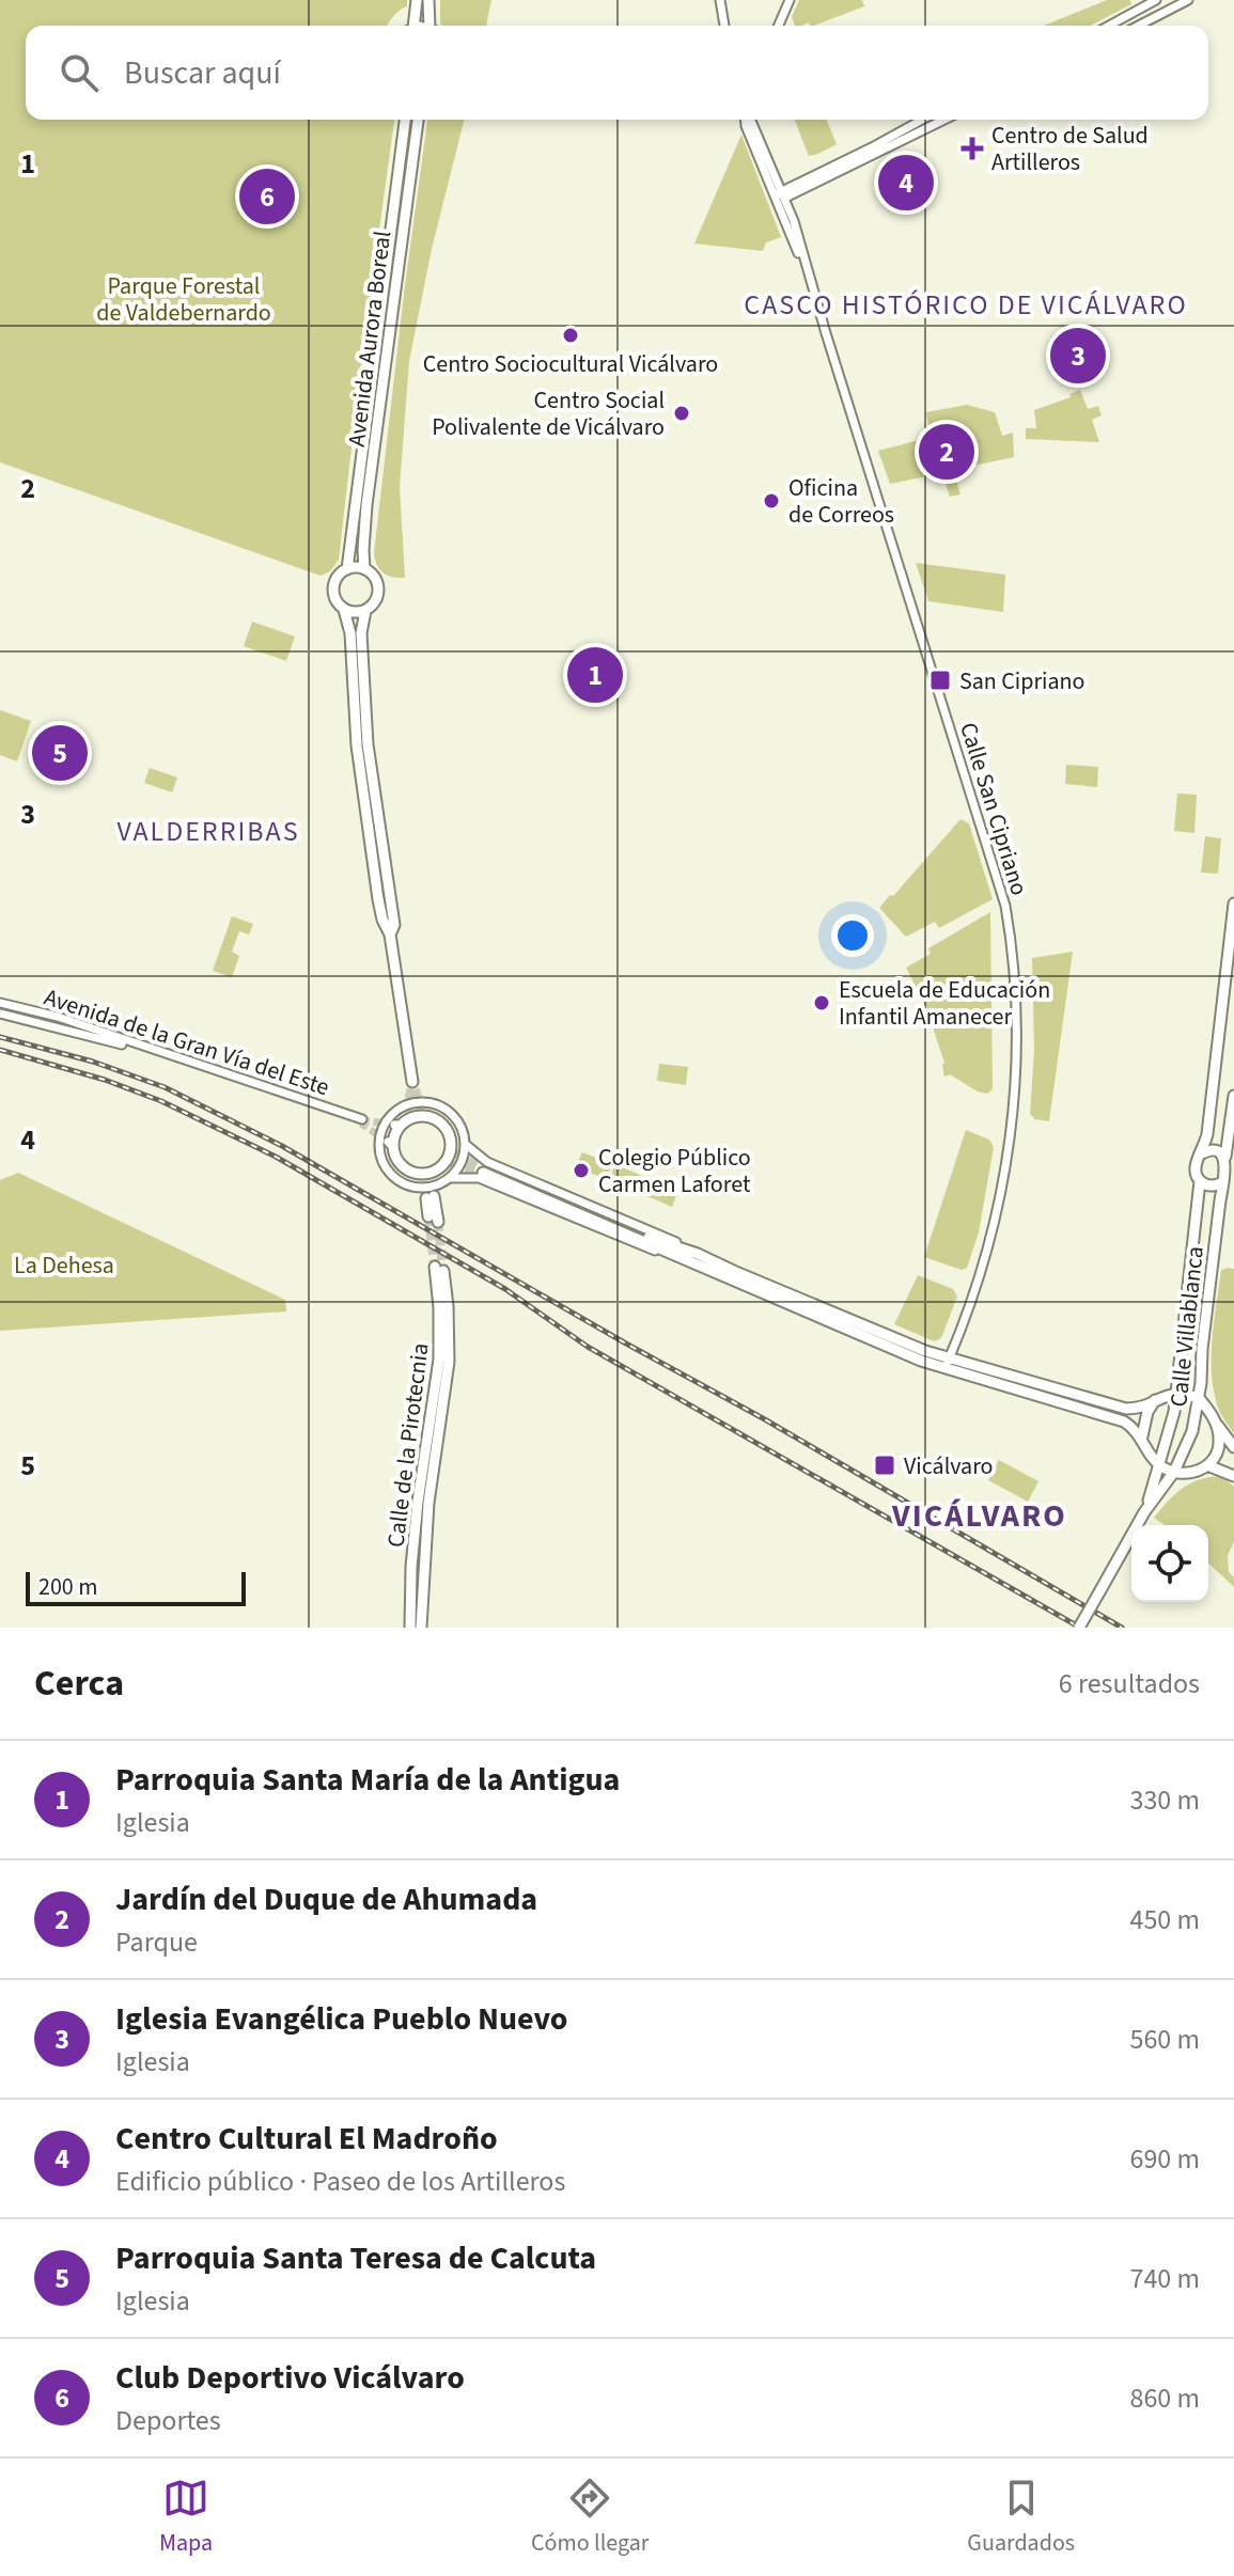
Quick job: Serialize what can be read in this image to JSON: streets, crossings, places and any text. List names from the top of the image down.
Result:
{
  "streets": {
    "main road": ["Avenida Aurora Boreal", "Calle Villablanca", "Calle de la Pirotecnia"],
    "street": ["Calle San Cipriano", "Avenida de la Gran Vía del Este"]
  },
  "districts": ["CASCO HISTÓRICO DE VICÁLVARO", "VALDERRIBAS", "VICÁLVARO"],
  "parks": ["Parque Forestal de Valdebernardo", "La Dehesa"],
  "places": {
    "health": ["Centro de Salud Artilleros"],
    "other": [
      "Centro Sociocultural Vicálvaro",
      "Centro Social Polivalente de Vicálvaro",
      "Oficina de Correos",
      "Escuela de Educación Infantil Amanecer",
      "Colegio Público Carmen Laforet"
    ],
    "transit": ["San Cipriano", "Vicálvaro"]
  },
  "scale_bar": "200 m",
  "page": {
    "search": "Buscar aquí",
    "pins": [
      "4",
      "6",
      "3",
      "2",
      "1",
      "5"
    ],
    "scale": "200 m",
    "heading": ["Cerca", "6 resultados"],
    "list": [
      {
        "mark": "1",
        "name": "Parroquia Santa María de la Antigua",
        "note": "Iglesia",
        "value": "330 m"
      },
      {
        "mark": "2",
        "name": "Jardín del Duque de Ahumada",
        "note": "Parque",
        "value": "450 m"
      },
      {
        "mark": "3",
        "name": "Iglesia Evangélica Pueblo Nuevo",
        "note": "Iglesia",
        "value": "560 m"
      },
      {
        "mark": "4",
        "name": "Centro Cultural El Madroño",
        "note": "Edificio público · Paseo de los Artilleros",
        "value": "690 m"
      },
      {
        "mark": "5",
        "name": "Parroquia Santa Teresa de Calcuta",
        "note": "Iglesia",
        "value": "740 m"
      },
      {
        "mark": "6",
        "name": "Club Deportivo Vicálvaro",
        "note": "Deportes",
        "value": "860 m"
      }
    ],
    "nav": ["Mapa", "Cómo llegar", "Guardados"]
  },
  "grid": {
    "rows": [
      "1",
      "2",
      "3",
      "4",
      "5"
    ]
  }
}
